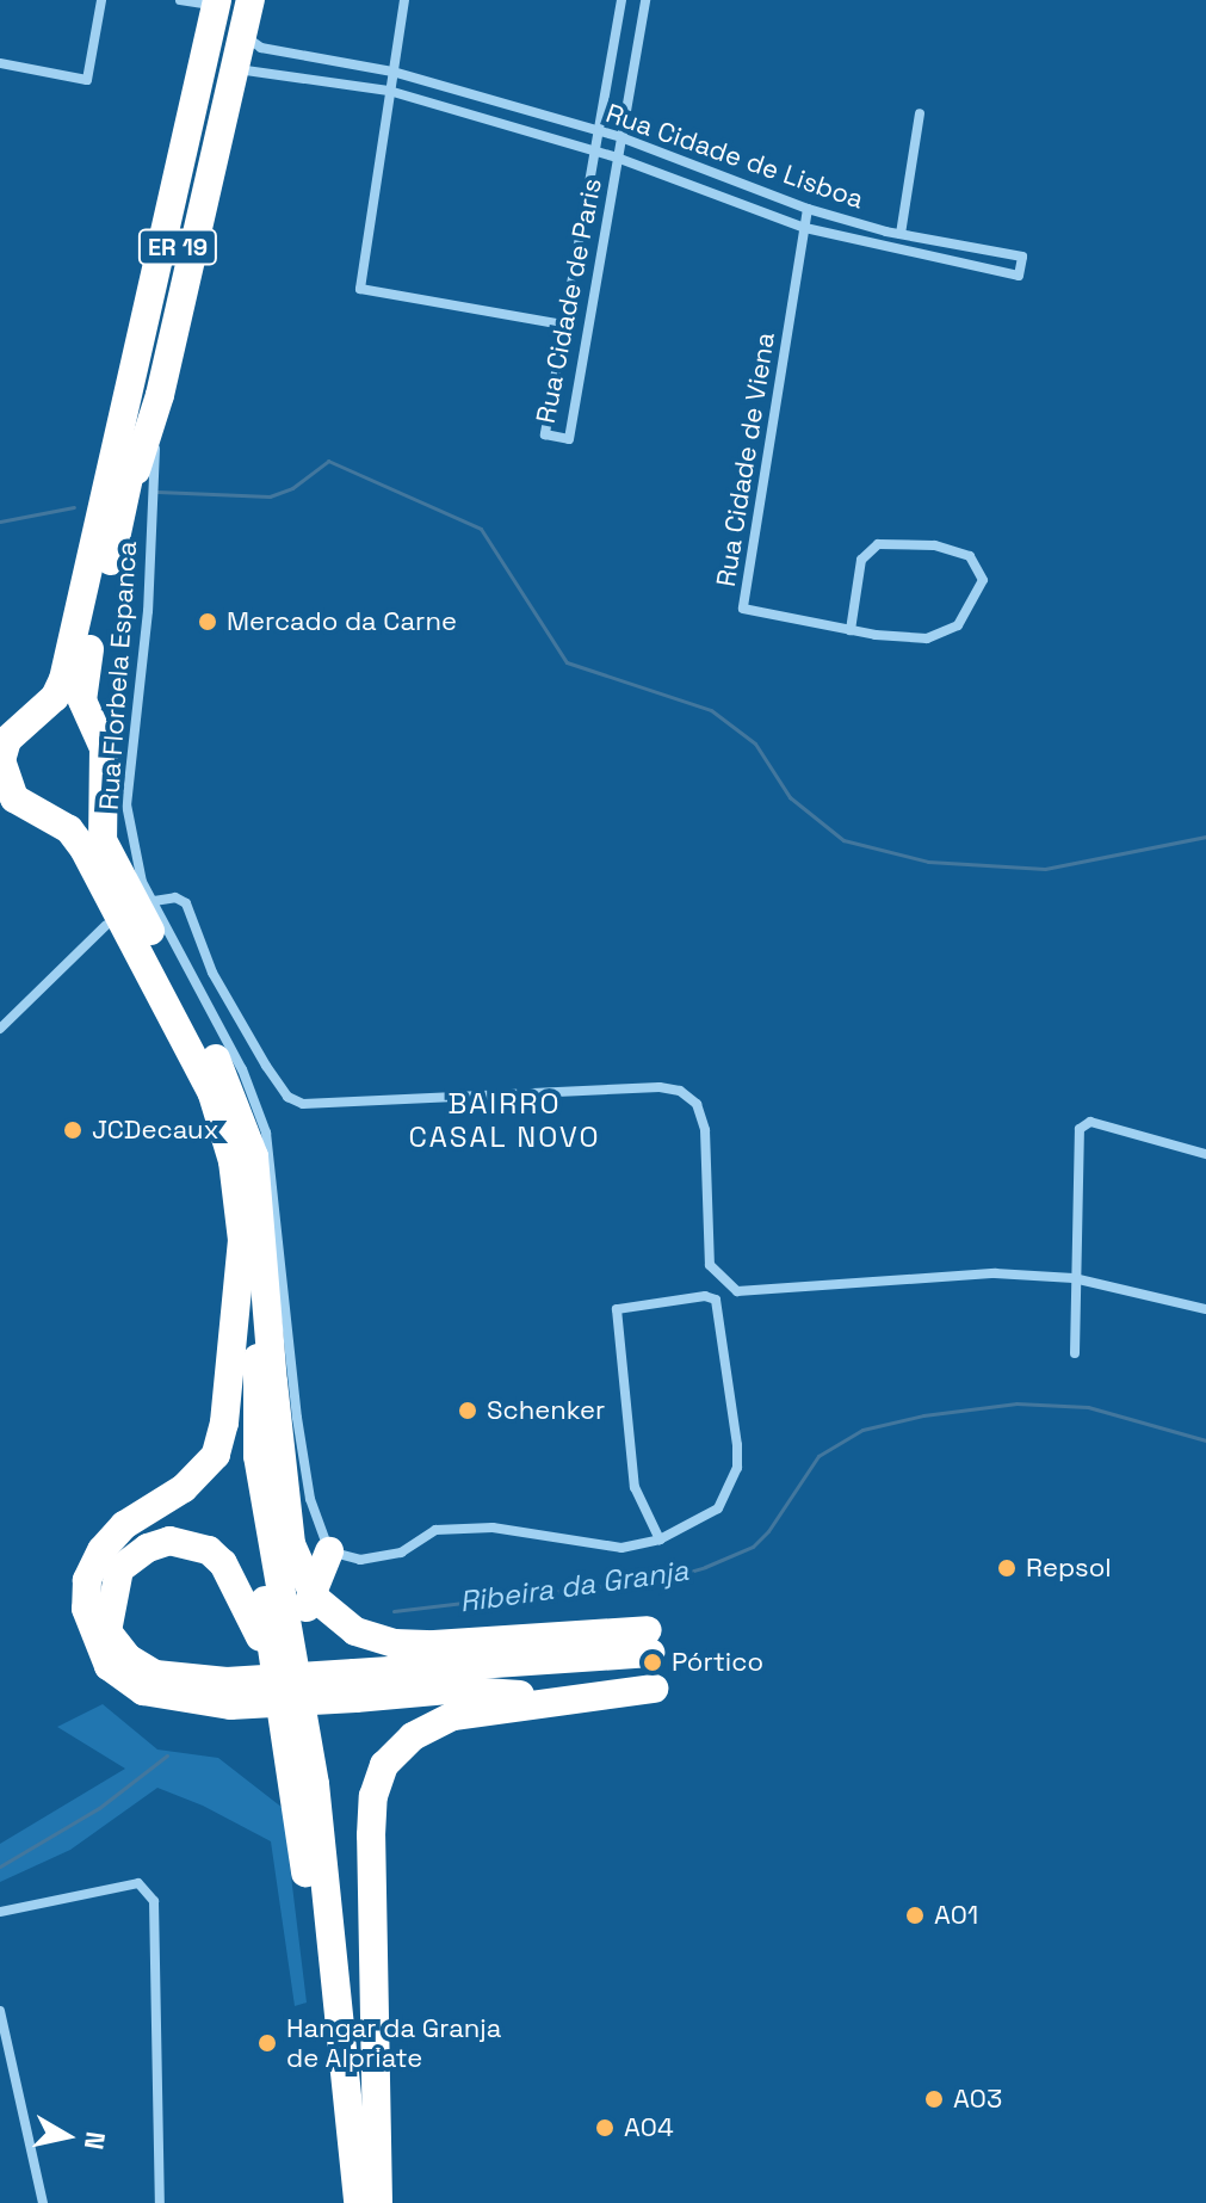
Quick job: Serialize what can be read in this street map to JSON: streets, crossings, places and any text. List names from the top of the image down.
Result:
{
  "streets": {
    "highway": ["ER 19"],
    "street": [
      "Rua Cidade de Lisboa",
      "Rua Cidade de Paris",
      "Rua Cidade de Viena",
      "Rua Florbela Espanca"
    ]
  },
  "crossings": [
    ["Rua Cidade de Lisboa", "Rua Cidade de Paris"],
    ["Rua Cidade de Lisboa", "Rua Cidade de Viena"]
  ],
  "districts": ["BAIRRO CASAL NOVO"],
  "water": ["Ribeira da Granja"],
  "places": [
    "Mercado da Carne",
    "JCDecaux",
    "Schenker",
    "Repsol",
    "Pórtico",
    "A01",
    "Hangar da Granja de Alpriate",
    "A03",
    "A04"
  ],
  "north": "right"
}
